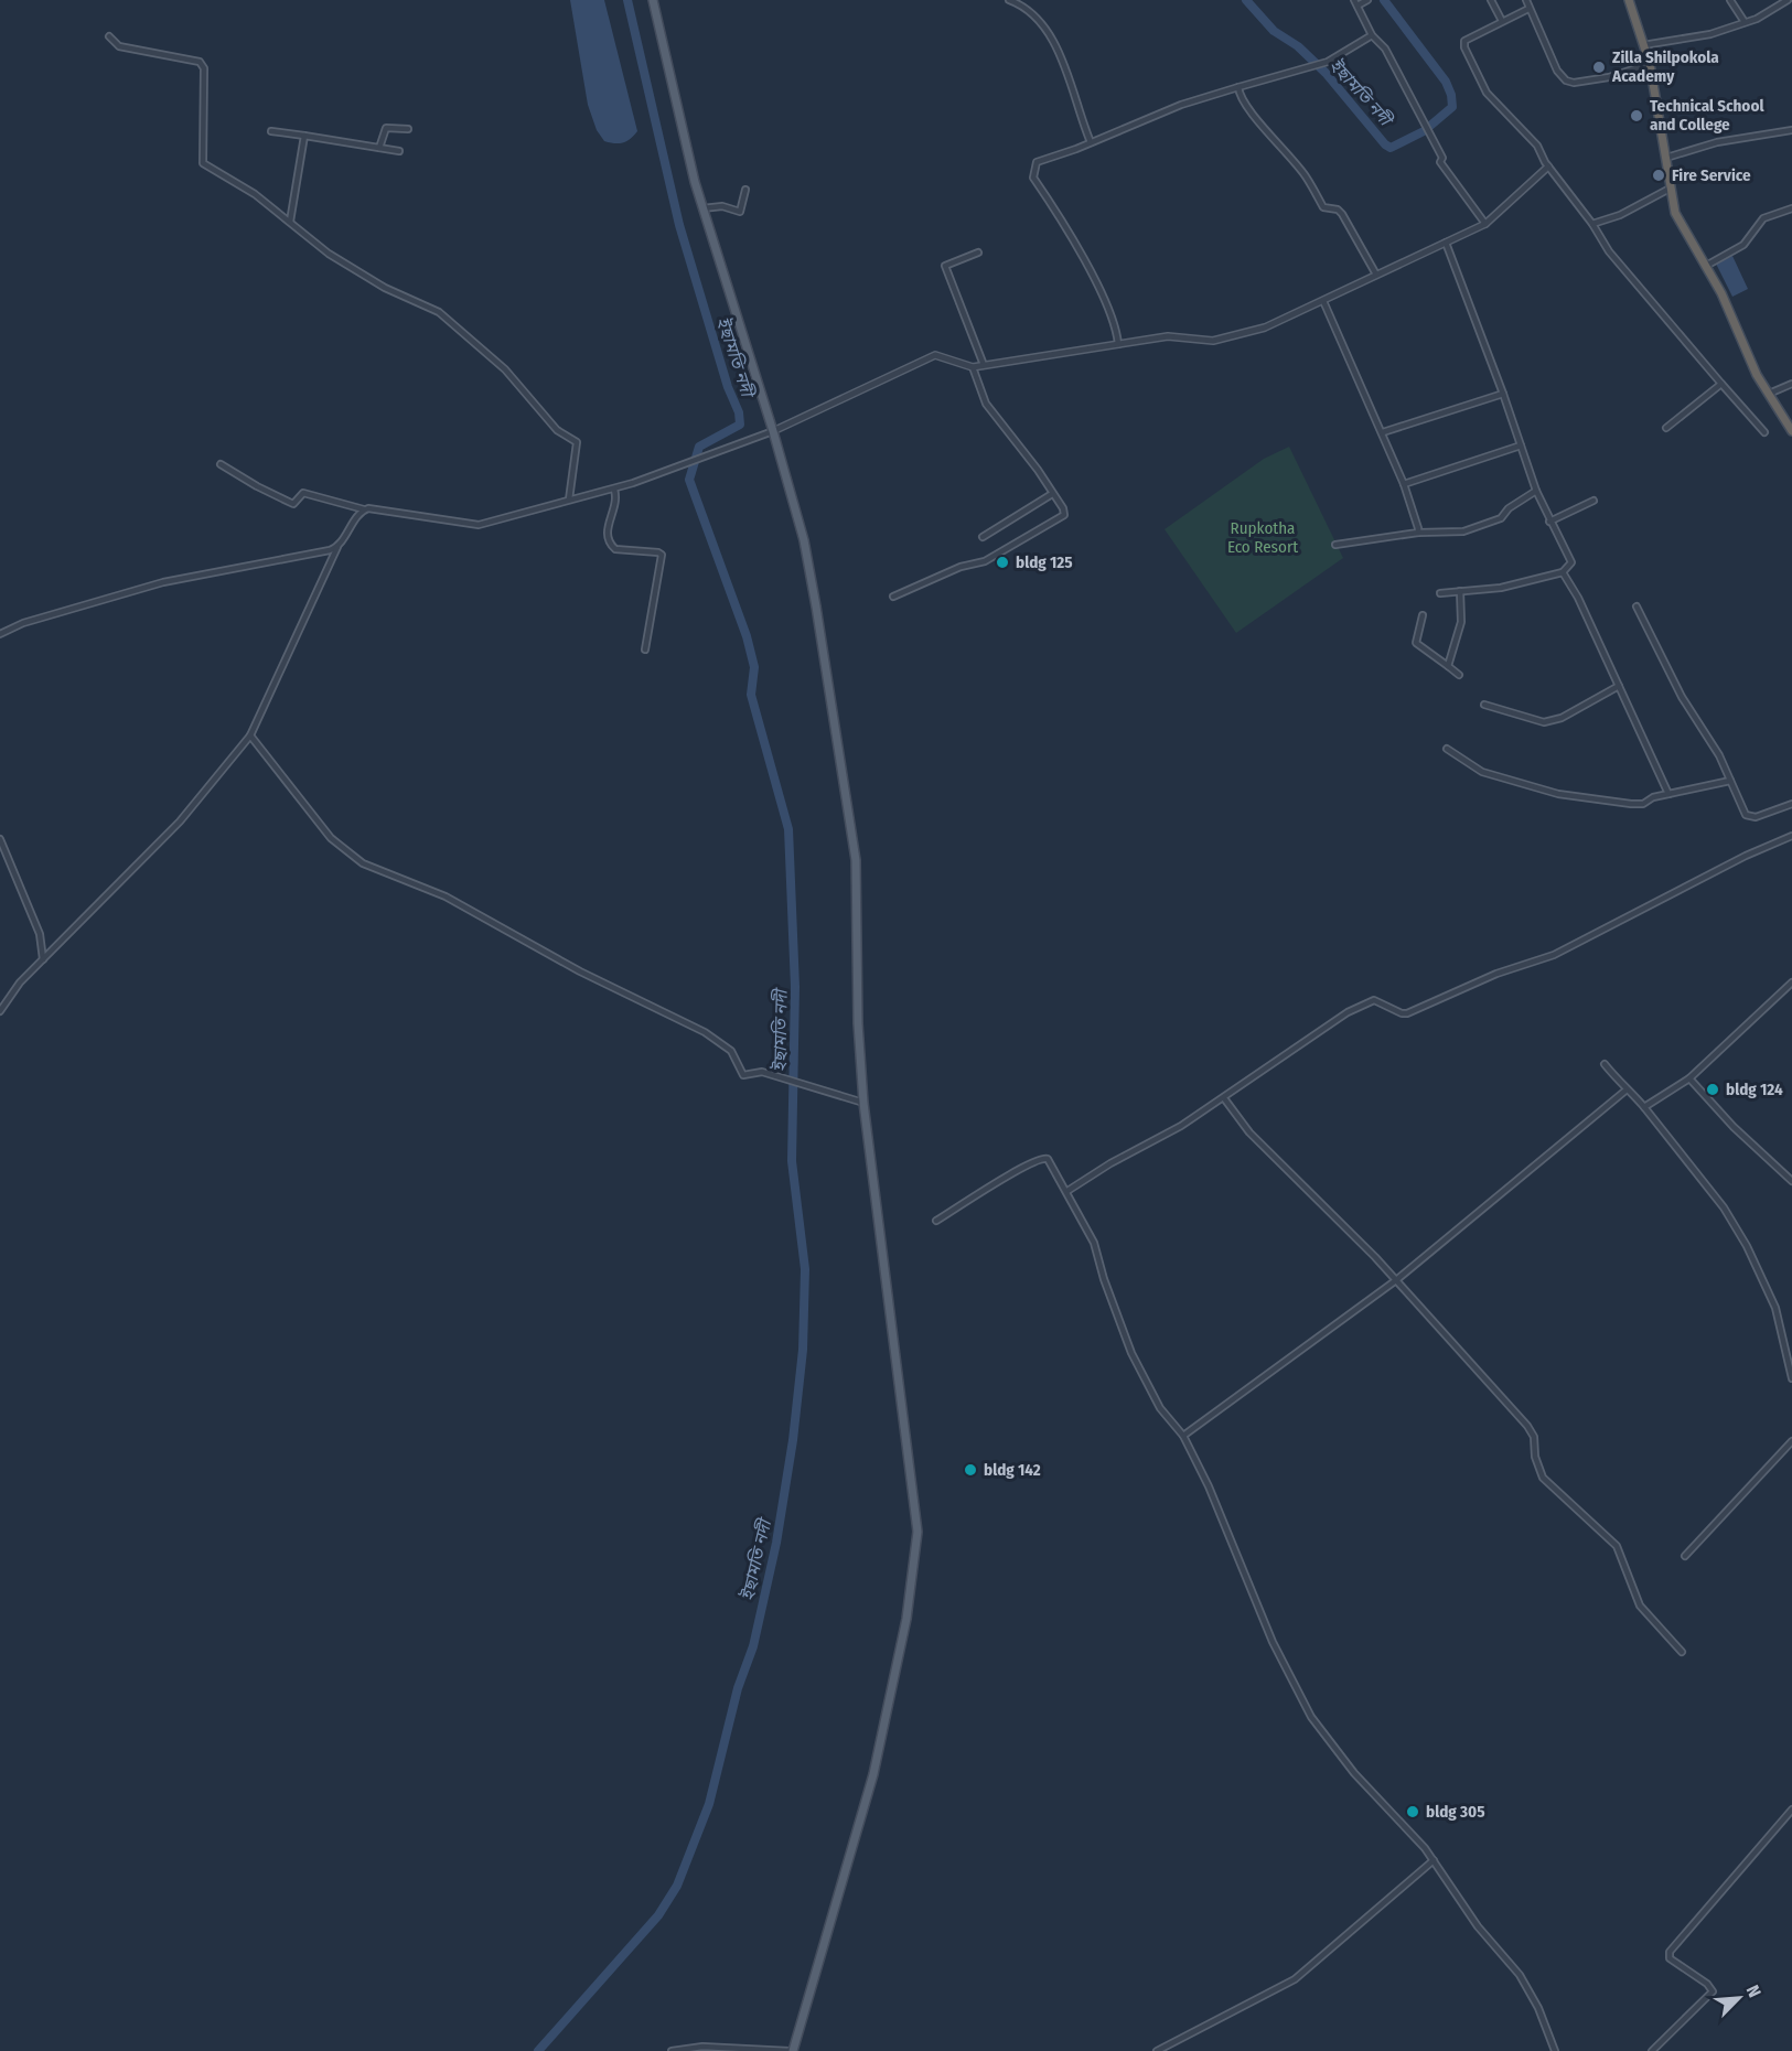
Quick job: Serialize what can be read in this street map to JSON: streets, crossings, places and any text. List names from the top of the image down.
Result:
{
  "water": ["ইছামতি নদী"],
  "parks": ["Rupkotha Eco Resort"],
  "places": [
    "Zilla Shilpokola Academy",
    "Technical School and College",
    "Fire Service",
    "bldg 125",
    "bldg 124",
    "bldg 142",
    "bldg 305"
  ],
  "north": "top right"
}
